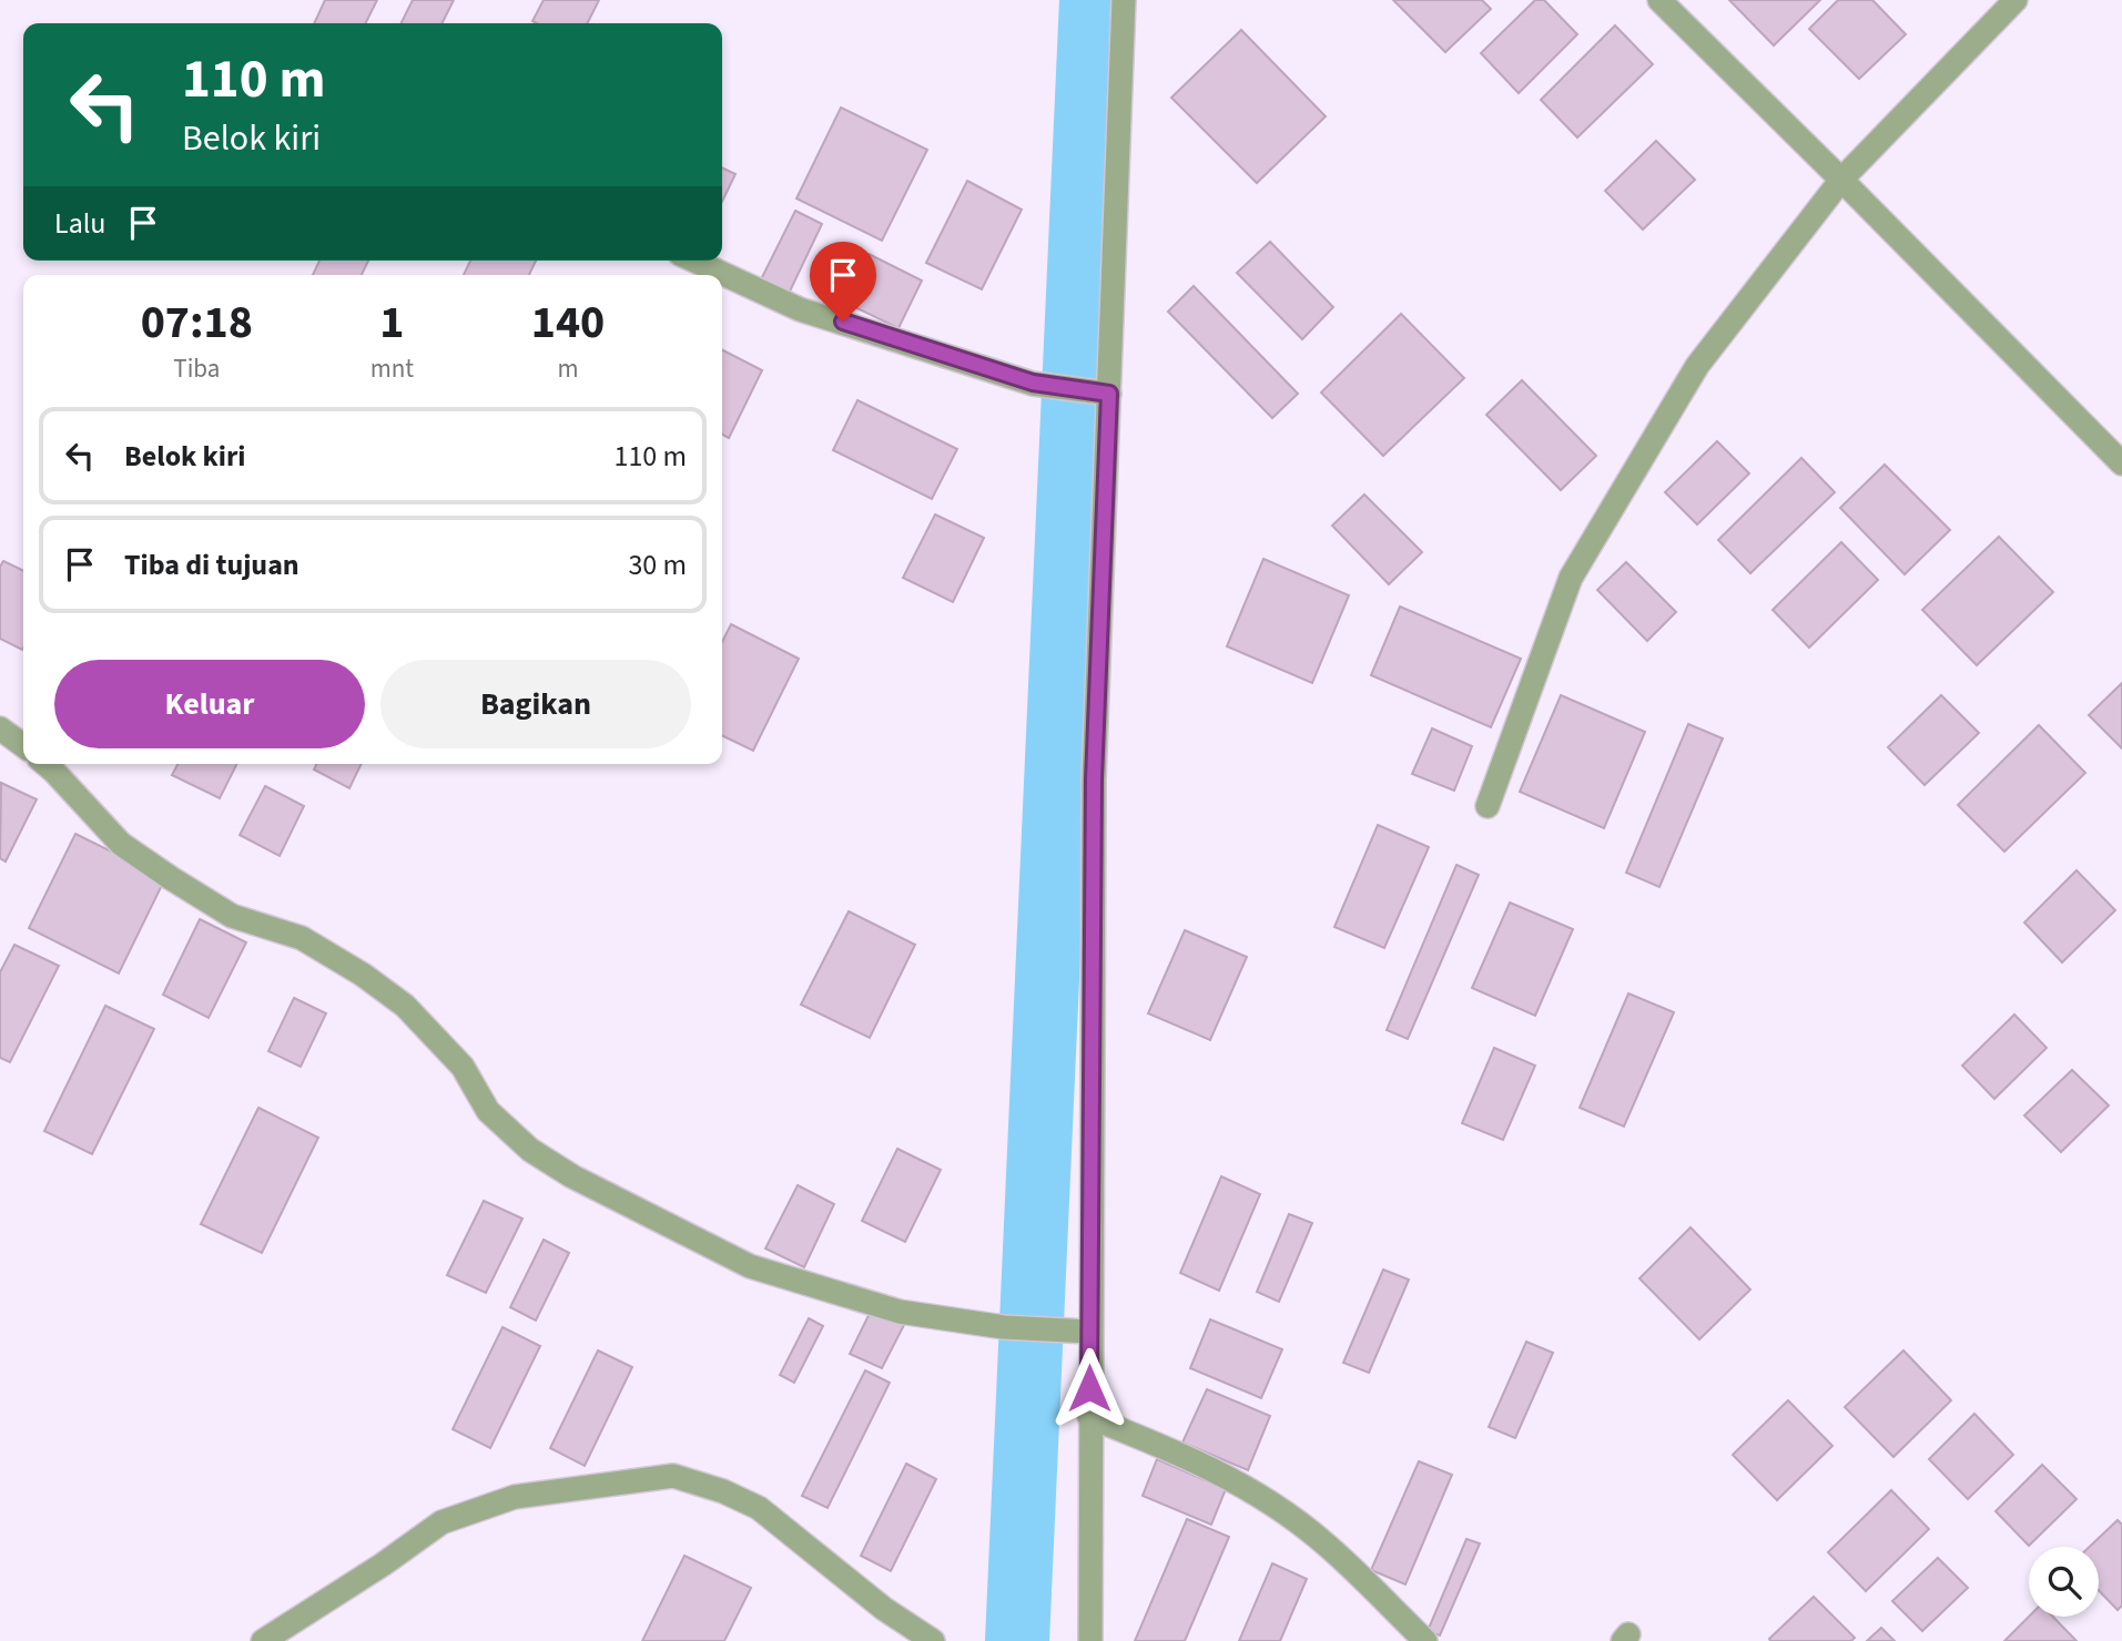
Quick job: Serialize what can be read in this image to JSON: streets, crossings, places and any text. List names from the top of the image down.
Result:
{
  "page": {
    "turn": ["110 m", "Belok kiri"],
    "then": "Lalu",
    "eta": [
      "07:18",
      "Tiba",
      "1",
      "mnt",
      "140",
      "m"
    ],
    "list": [
      {
        "name": "Belok kiri",
        "value": "110 m"
      },
      {
        "name": "Tiba di tujuan",
        "value": "30 m"
      }
    ],
    "buttons": ["Keluar", "Bagikan"]
  }
}
